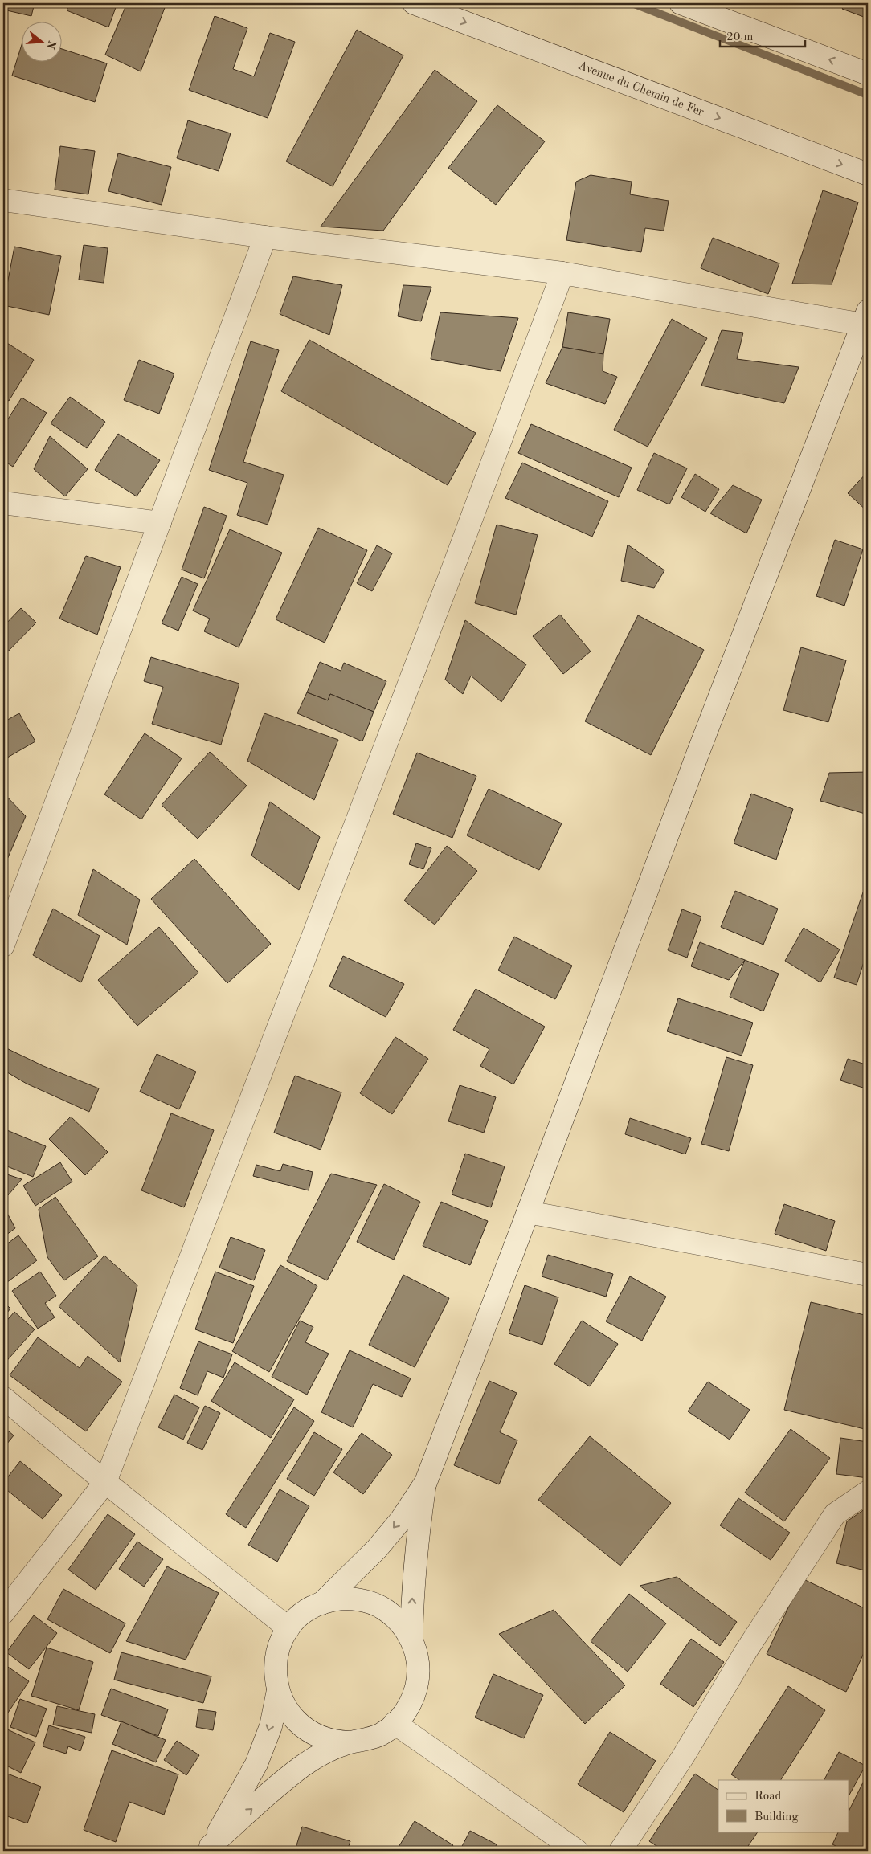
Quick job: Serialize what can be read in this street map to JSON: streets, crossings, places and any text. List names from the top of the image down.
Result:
{
  "streets": {
    "street": ["Avenue du Chemin de Fer"]
  },
  "legend": ["Road", "Building"],
  "scale_bar": "20 m",
  "north": "right"
}
